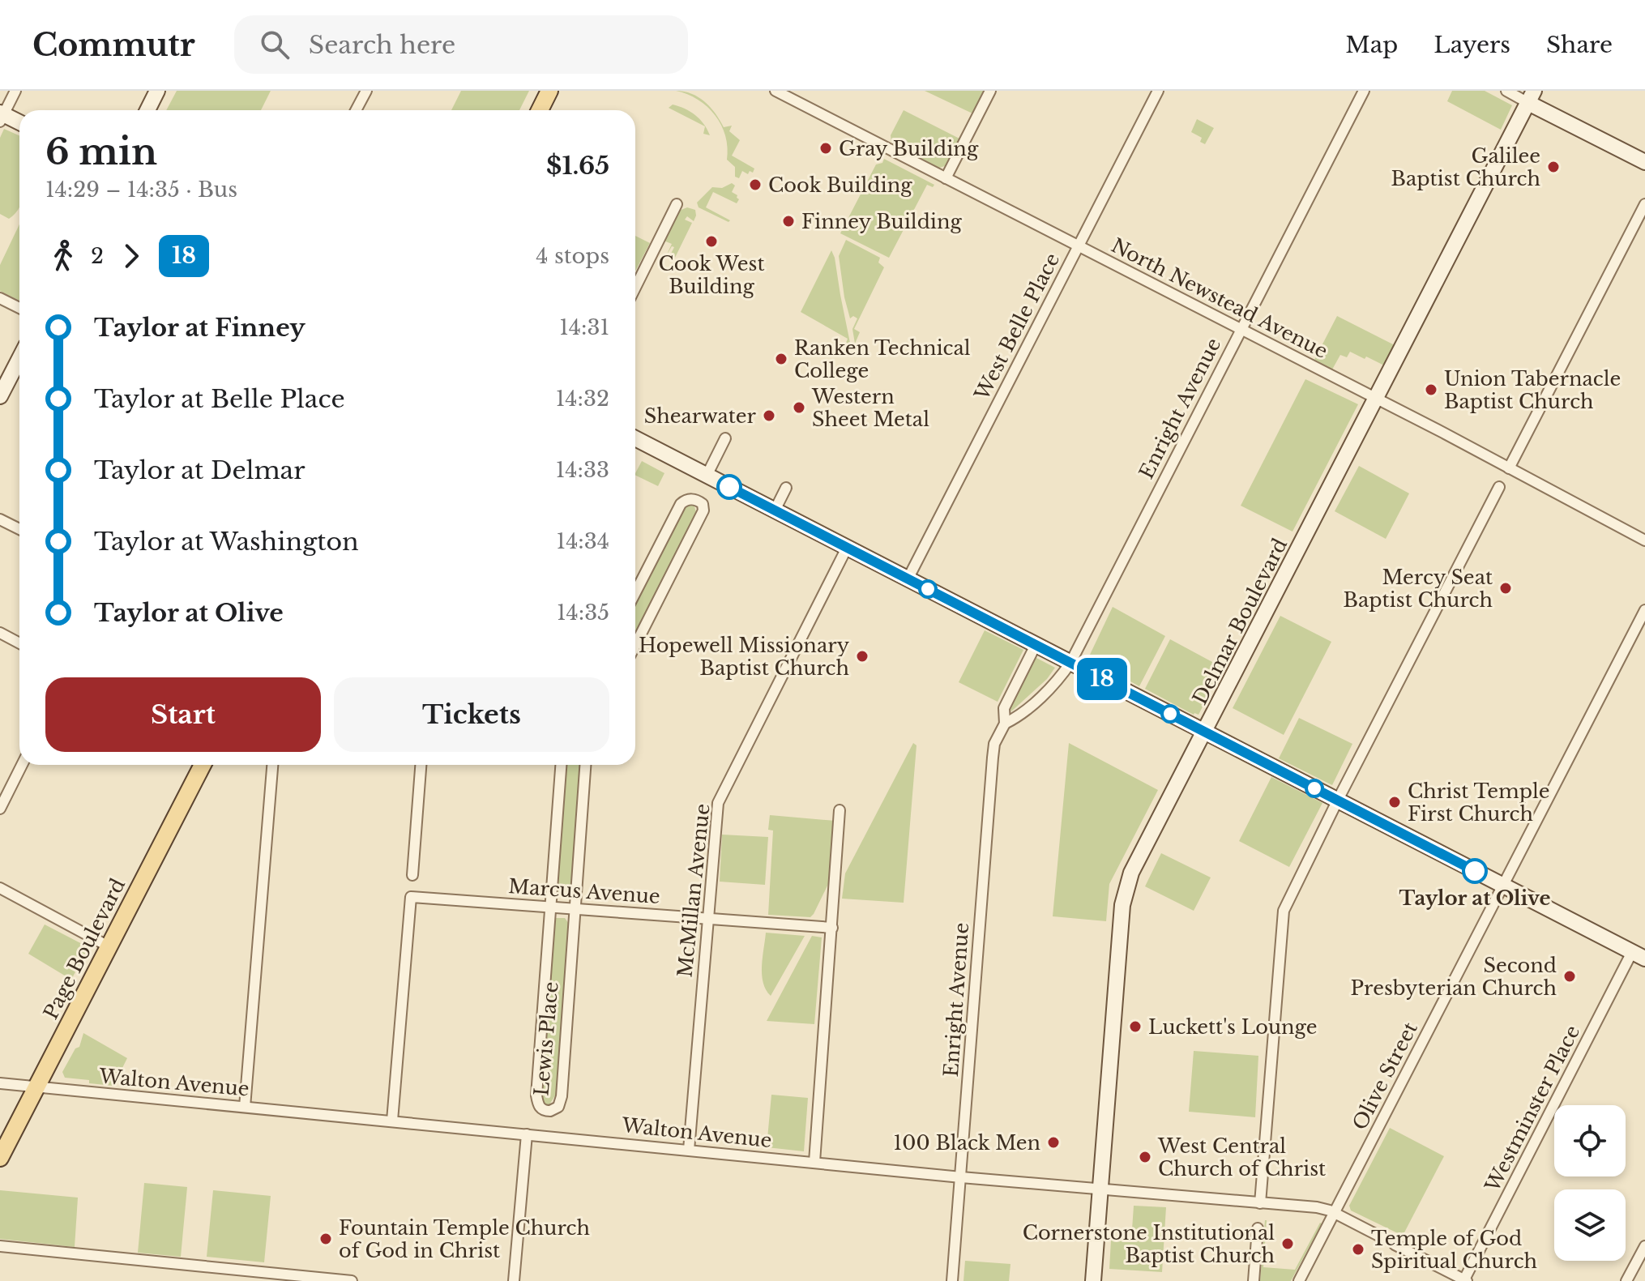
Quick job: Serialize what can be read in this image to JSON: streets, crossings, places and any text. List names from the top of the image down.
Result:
{
  "streets": {
    "main road": ["Delmar Boulevard", "Page Boulevard"],
    "street": [
      "North Newstead Avenue",
      "West Belle Place",
      "Enright Avenue",
      "McMillan Avenue",
      "Marcus Avenue",
      "Lewis Place",
      "Olive Street",
      "Walton Avenue",
      "Westminster Place"
    ]
  },
  "crossings": [
    ["North Newstead Avenue", "West Belle Place"],
    ["North Newstead Avenue", "Enright Avenue"],
    ["North Newstead Avenue", "Delmar Boulevard"],
    ["Enright Avenue", "Walton Avenue"],
    ["Delmar Boulevard", "Walton Avenue"],
    ["McMillan Avenue", "Marcus Avenue"],
    ["McMillan Avenue", "Walton Avenue"],
    ["Marcus Avenue", "Lewis Place"],
    ["Marcus Avenue", "Walton Avenue"],
    ["Page Boulevard", "Walton Avenue"],
    ["Olive Street", "Walton Avenue"]
  ],
  "places": [
    "Gray Building",
    "Galilee Baptist Church",
    "Cook Building",
    "Finney Building",
    "Cook West Building",
    "Ranken Technical College",
    "Union Tabernacle Baptist Church",
    "Western Sheet Metal",
    "Shearwater",
    "Mercy Seat Baptist Church",
    "Hopewell Missionary Baptist Church",
    "Christ Temple First Church",
    "Taylor at Olive",
    "Second Presbyterian Church",
    "Luckett's Lounge",
    "100 Black Men",
    "West Central Church of Christ",
    "Fountain Temple Church of God in Christ",
    "Cornerstone Institutional Baptist Church",
    "Temple of God Spiritual Church"
  ],
  "lines": ["bus line 18"],
  "page": {
    "header": "Commutr",
    "search": "Search here",
    "nav": ["Map", "Layers", "Share"],
    "on_map": "18",
    "heading": ["6 min", "14:29 – 14:35 · Bus", "$1.65"],
    "legs": ["2", "18", "4 stops"],
    "list": [
      {
        "name": "Taylor at Finney",
        "value": "14:31"
      },
      {
        "name": "Taylor at Belle Place",
        "value": "14:32"
      },
      {
        "name": "Taylor at Delmar",
        "value": "14:33"
      },
      {
        "name": "Taylor at Washington",
        "value": "14:34"
      },
      {
        "name": "Taylor at Olive",
        "value": "14:35"
      }
    ],
    "buttons": ["Start", "Tickets"]
  }
}
